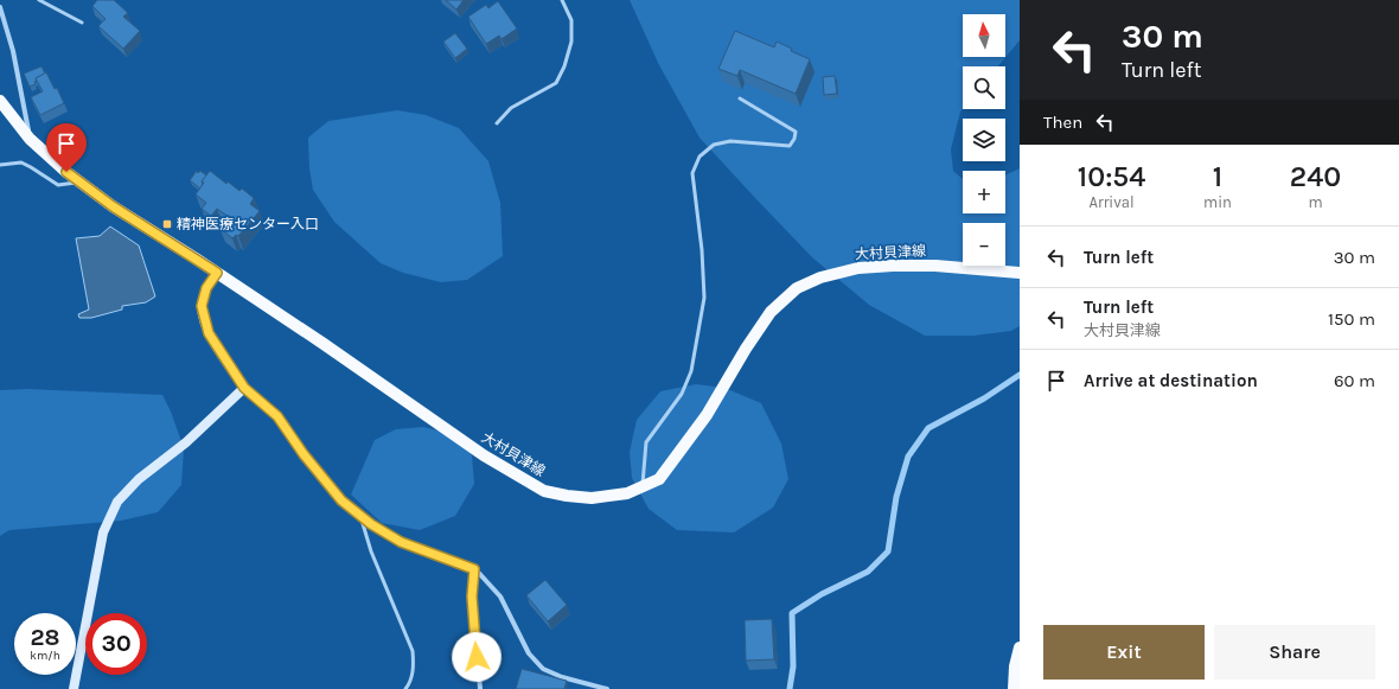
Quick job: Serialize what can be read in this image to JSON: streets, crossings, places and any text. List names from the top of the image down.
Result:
{
  "streets": {
    "main road": ["大村貝津線"]
  },
  "places": {
    "transit": ["精神医療センター入口"]
  },
  "north": "top",
  "page": {
    "turn": ["30 m", "Turn left"],
    "map_buttons": ["+", "−"],
    "then": "Then",
    "eta": [
      "10:54",
      "Arrival",
      "1",
      "min",
      "240",
      "m"
    ],
    "list": [
      {
        "name": "Turn left",
        "value": "30 m"
      },
      {
        "name": "Turn left",
        "note": "大村貝津線",
        "value": "150 m"
      },
      {
        "name": "Arrive at destination",
        "value": "60 m"
      }
    ],
    "speed": "28 km/h",
    "limit": "30",
    "buttons": ["Exit", "Share"]
  }
}
